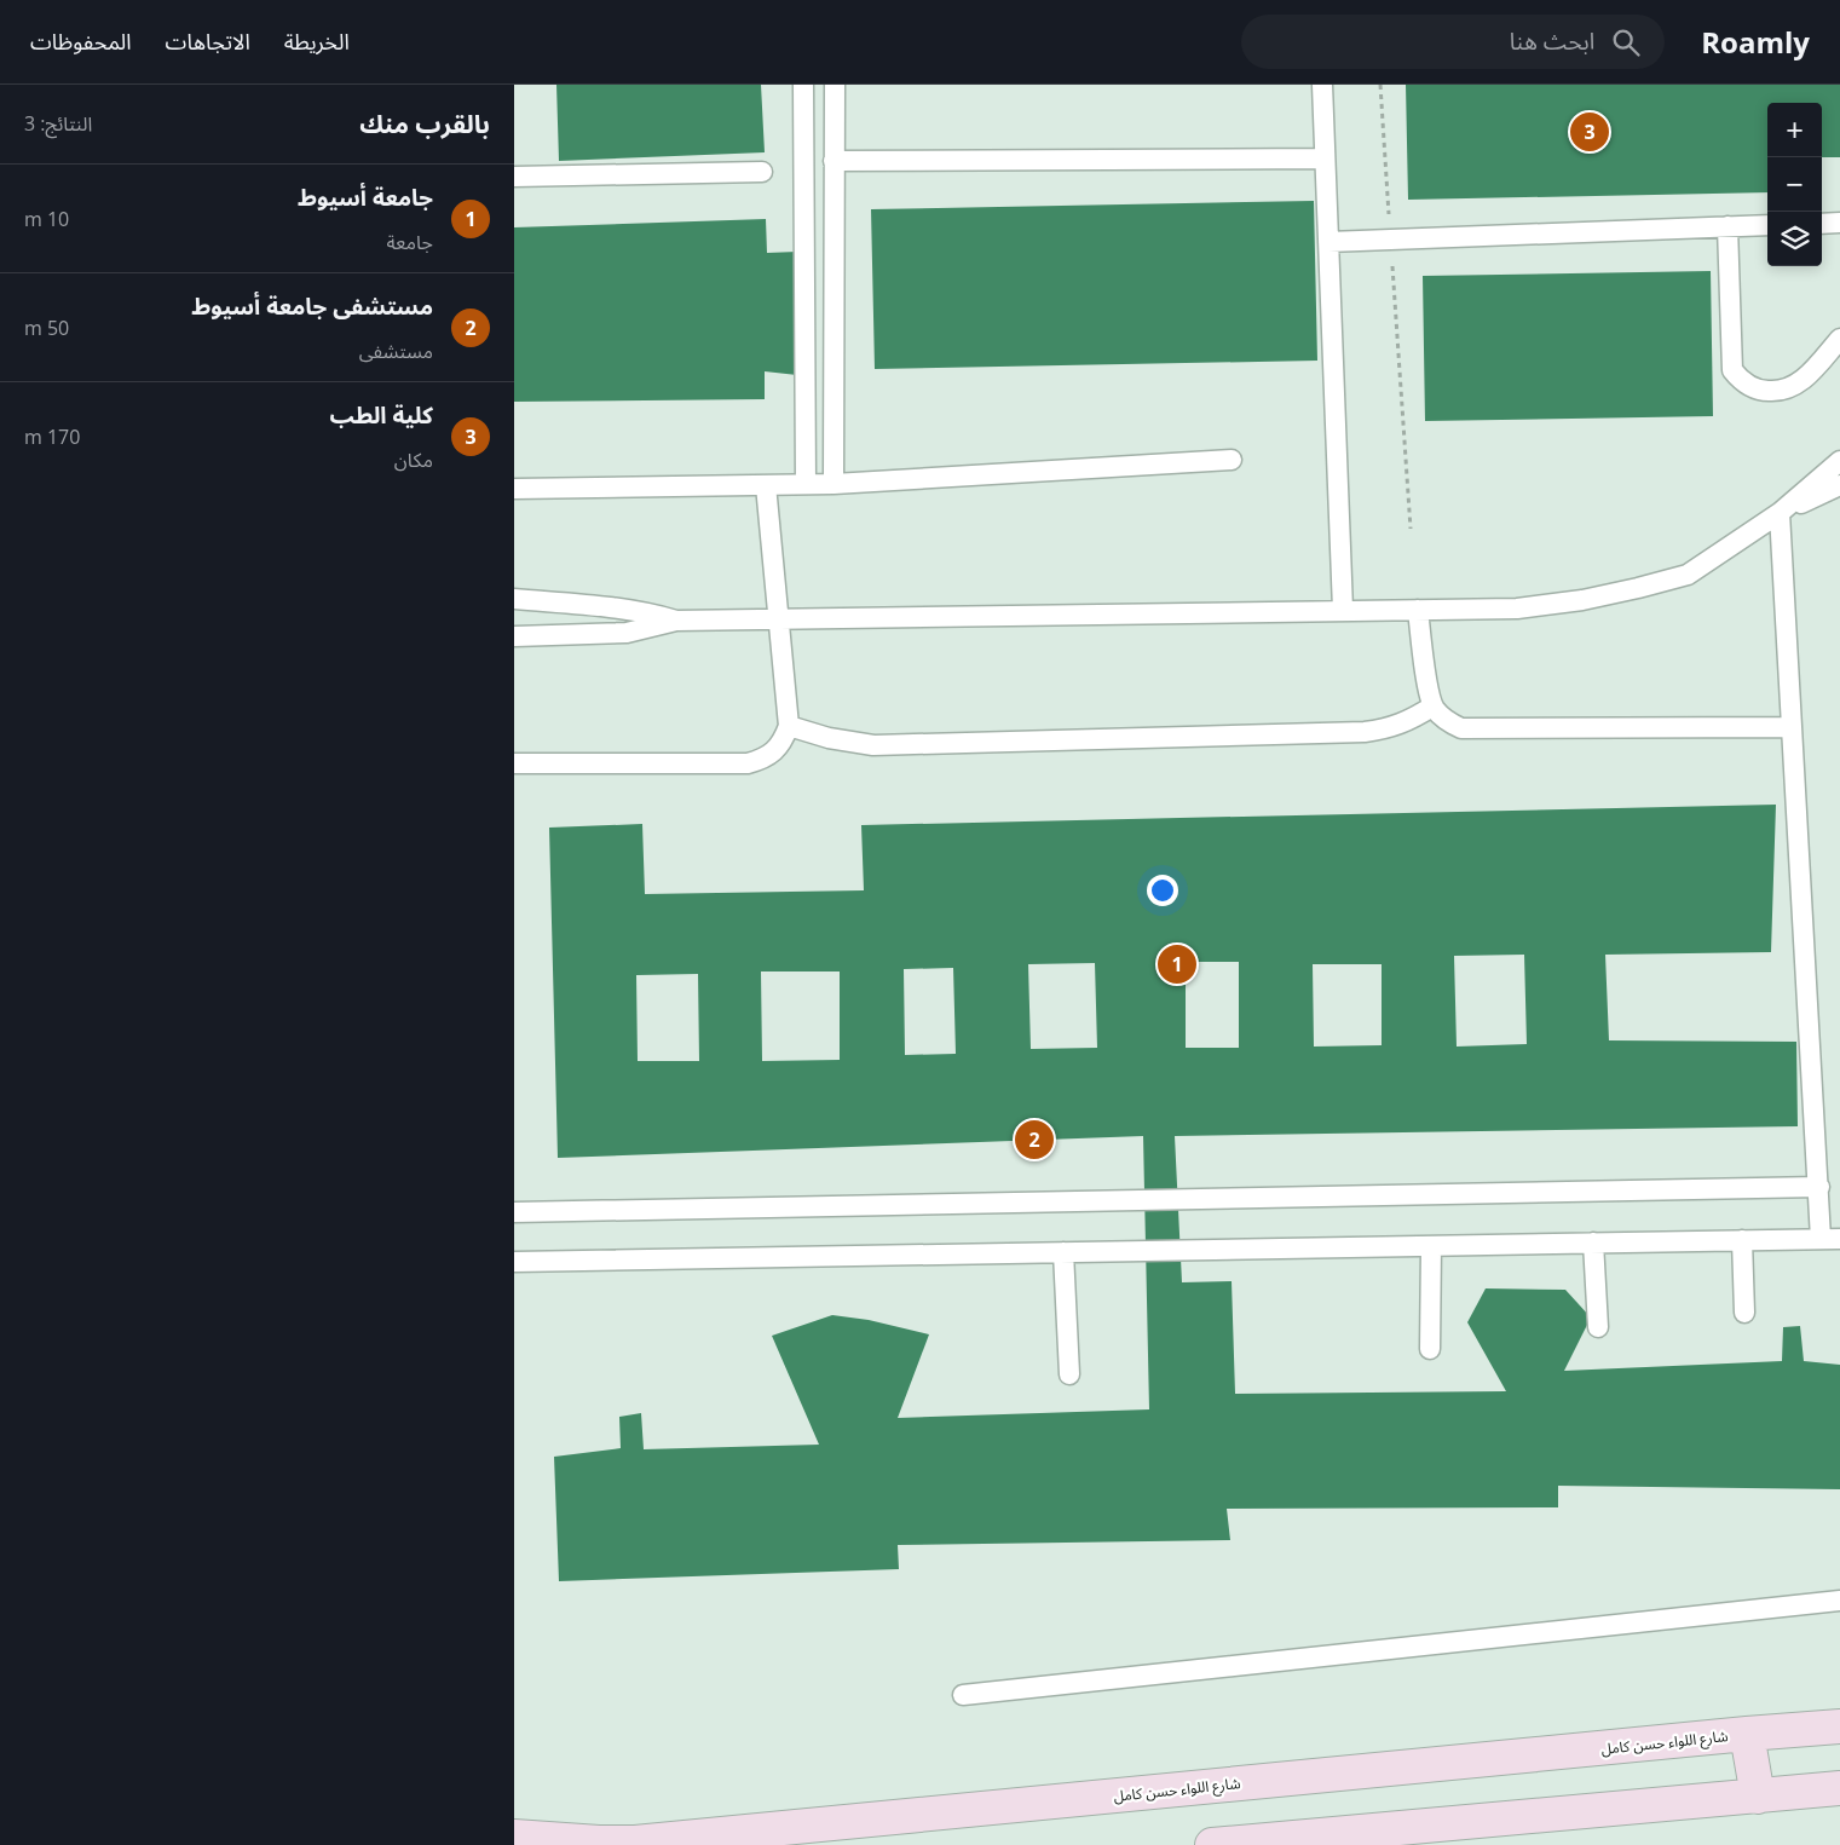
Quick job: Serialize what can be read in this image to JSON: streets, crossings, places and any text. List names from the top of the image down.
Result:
{
  "streets": {
    "main road": ["شارع اللواء حسن كامل"]
  },
  "page": {
    "header": "Roamly",
    "search": "ابحث هنا",
    "nav": ["الخريطة", "الاتجاهات", "المحفوظات"],
    "heading": ["بالقرب منك", "النتائج: 3"],
    "map_buttons": ["+", "−"],
    "pins": ["3", "1", "2"],
    "list": [
      {
        "mark": "1",
        "name": "جامعة أسيوط",
        "note": "جامعة",
        "value": "10 m"
      },
      {
        "mark": "2",
        "name": "مستشفی جامعة أسيوط",
        "note": "مستشفى",
        "value": "50 m"
      },
      {
        "mark": "3",
        "name": "كلية الطب",
        "note": "مكان",
        "value": "170 m"
      }
    ]
  }
}
